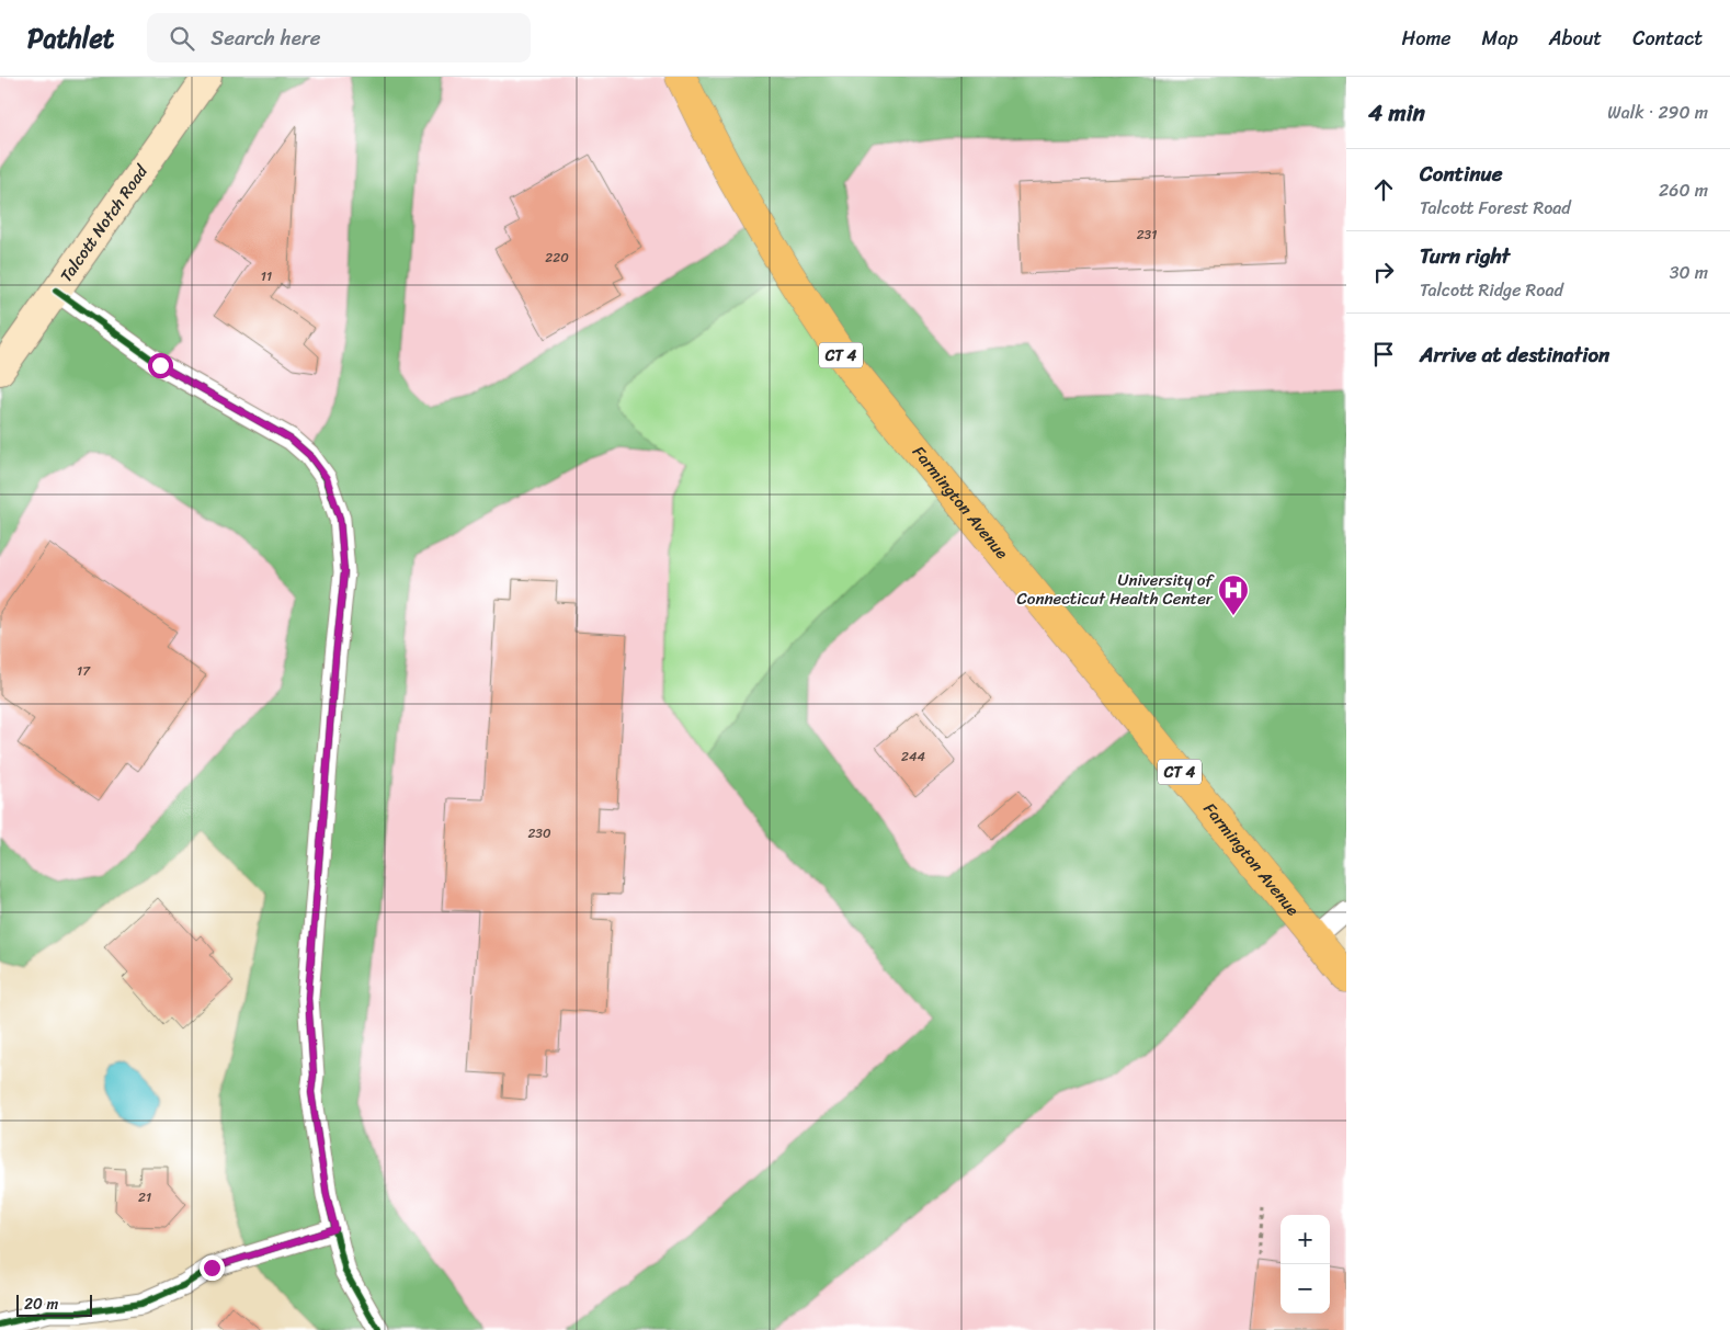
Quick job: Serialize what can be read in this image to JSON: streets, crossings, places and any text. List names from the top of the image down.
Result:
{
  "streets": {
    "main road": ["CT 4", "Farmington Avenue"],
    "street": ["Talcott Notch Road"]
  },
  "places": {
    "hospital": ["University of Connecticut Health Center"]
  },
  "house_numbers": [
    "231",
    "220",
    "11",
    "17",
    "244",
    "230",
    "21"
  ],
  "scale_bar": "20 m",
  "page": {
    "header": "Pathlet",
    "search": "Search here",
    "nav": [
      "Home",
      "Map",
      "About",
      "Contact"
    ],
    "heading": ["4 min", "Walk · 290 m"],
    "list": [
      ["Continue", "Talcott Forest Road", "260 m"],
      ["Turn right", "Talcott Ridge Road", "30 m"],
      "Arrive at destination"
    ],
    "map_buttons": ["+", "−"],
    "scale": "20 m"
  }
}
